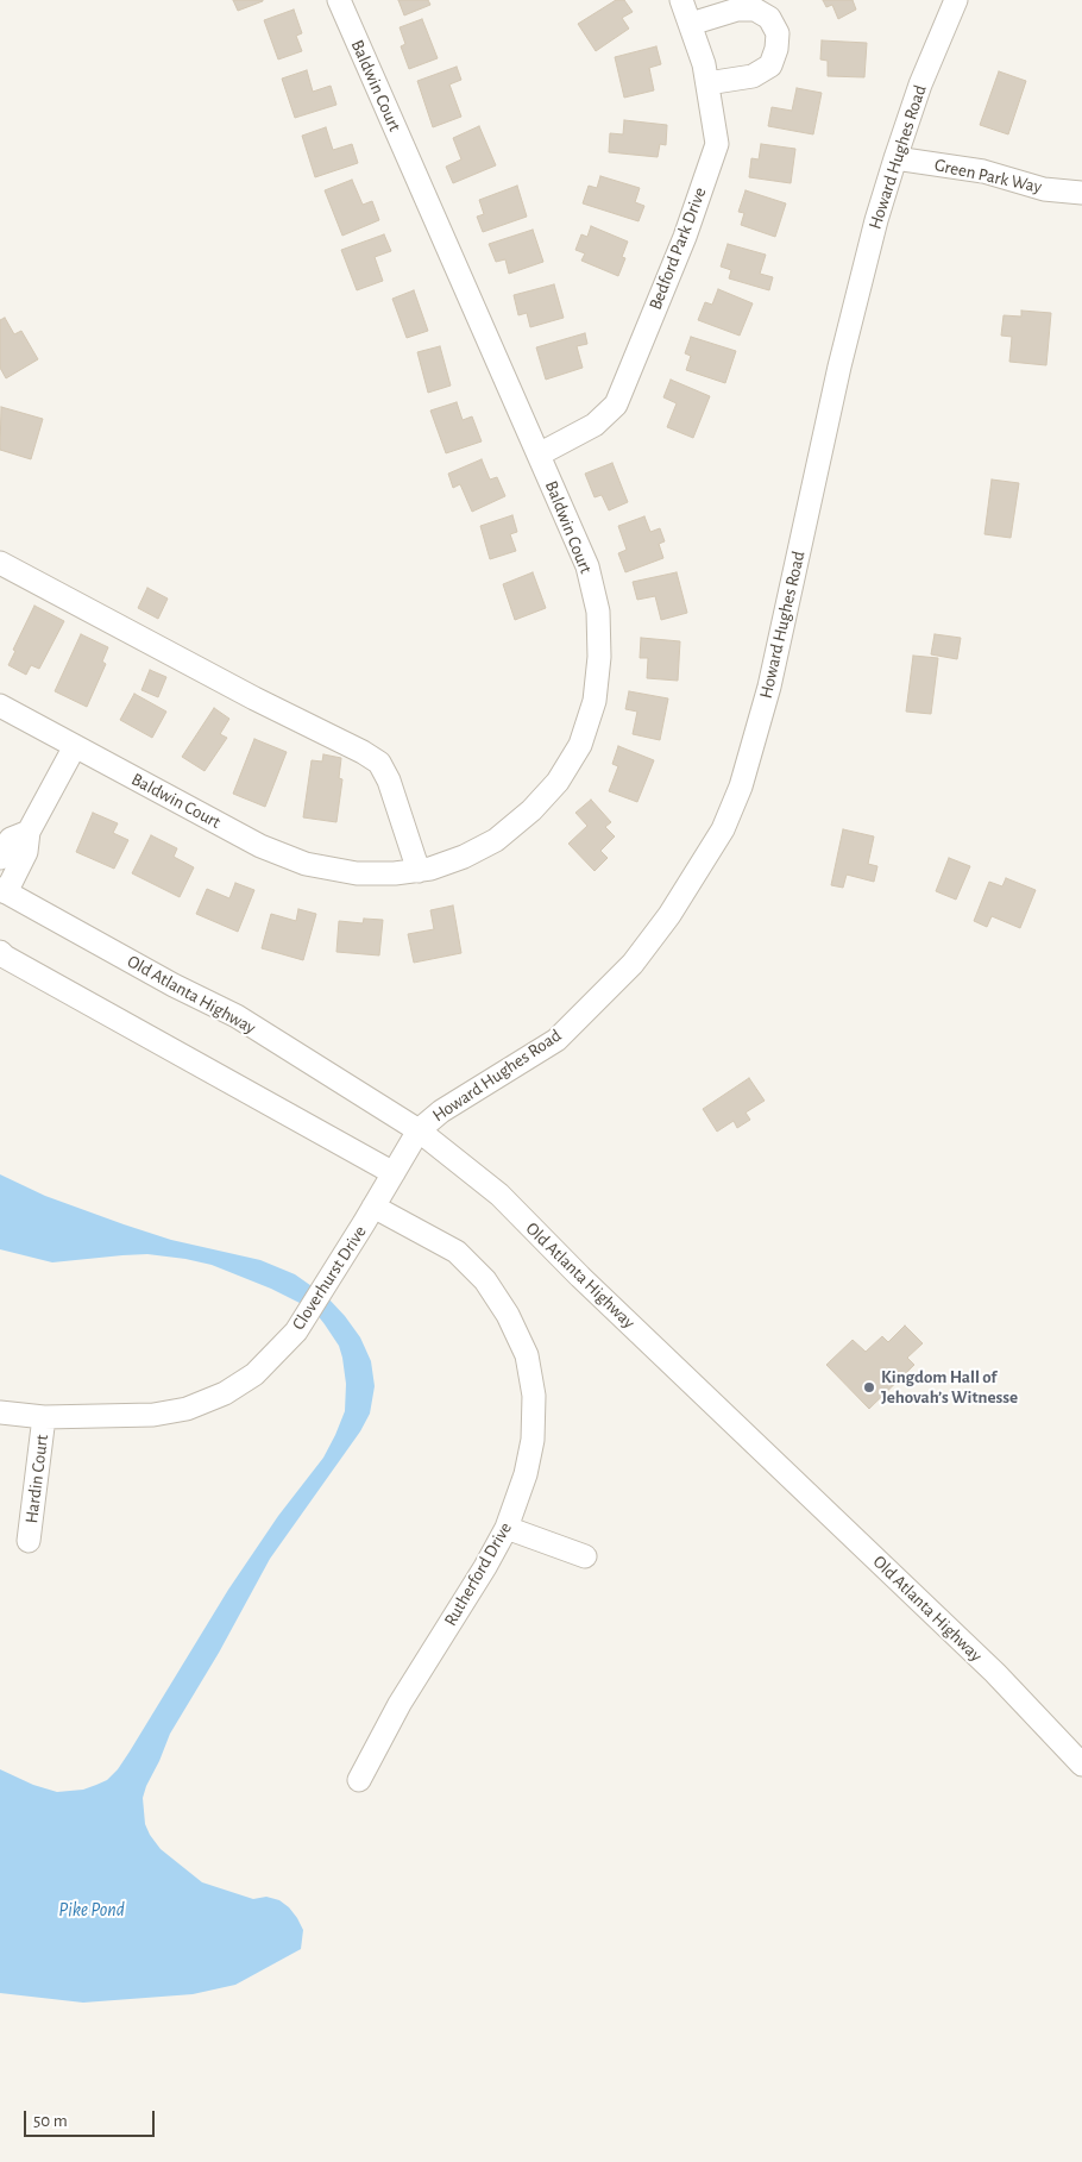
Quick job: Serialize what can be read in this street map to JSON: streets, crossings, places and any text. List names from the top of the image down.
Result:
{
  "streets": {
    "street": [
      "Baldwin Court",
      "Howard Hughes Road",
      "Green Park Way",
      "Bedford Park Drive",
      "Old Atlanta Highway",
      "Cloverhurst Drive",
      "Hardin Court",
      "Rutherford Drive"
    ]
  },
  "crossings": [
    ["Baldwin Court", "Bedford Park Drive"],
    ["Howard Hughes Road", "Green Park Way"],
    ["Howard Hughes Road", "Old Atlanta Highway"],
    ["Howard Hughes Road", "Cloverhurst Drive"],
    ["Old Atlanta Highway", "Cloverhurst Drive"],
    ["Cloverhurst Drive", "Hardin Court"],
    ["Cloverhurst Drive", "Rutherford Drive"]
  ],
  "water": ["Pike Pond"],
  "places": ["Kingdom Hall of Jehovah’s Witnesse"],
  "scale_bar": "50 m"
}
